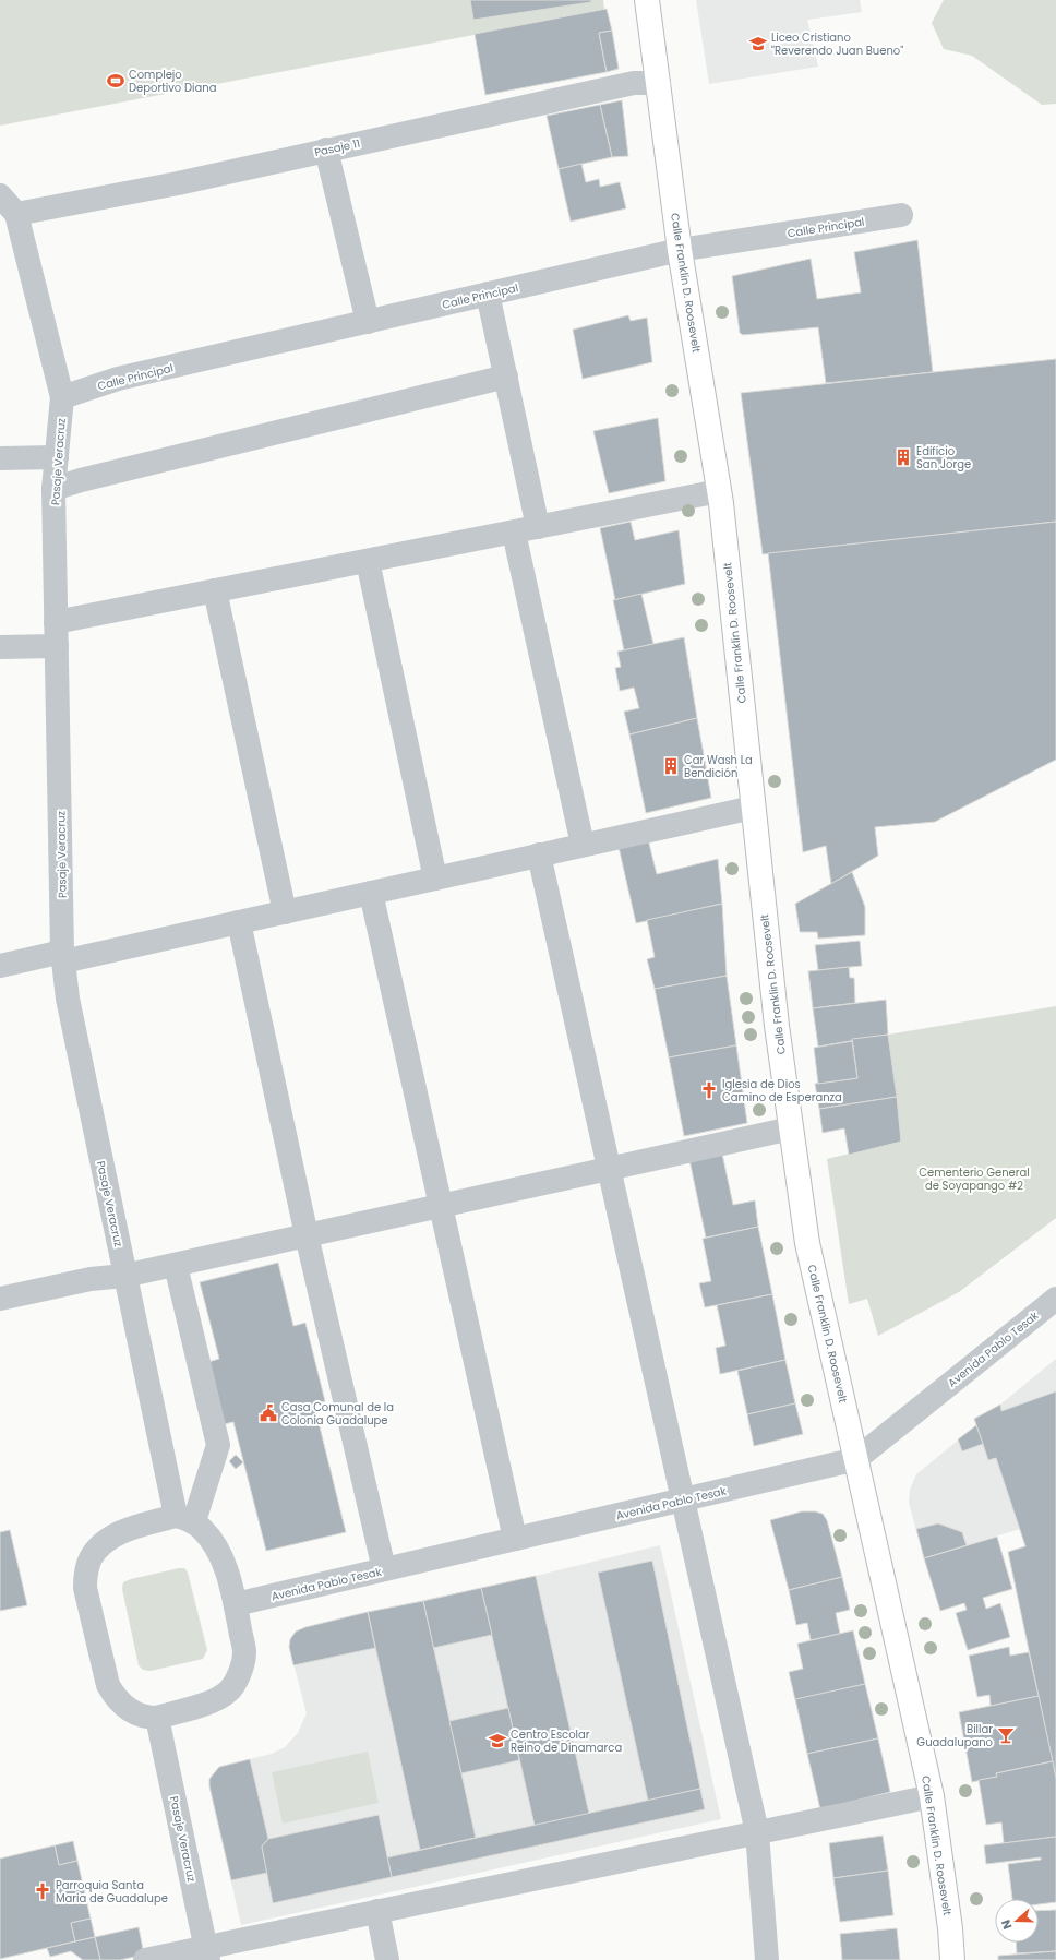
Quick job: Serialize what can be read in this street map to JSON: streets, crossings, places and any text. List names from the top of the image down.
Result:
{
  "streets": {
    "main road": ["Calle Franklin D. Roosevelt"],
    "street": [
      "Pasaje 11",
      "Calle Principal",
      "Pasaje Veracruz",
      "Avenida Pablo Tesak"
    ]
  },
  "crossings": [
    ["Pasaje 11", "Calle Franklin D. Roosevelt"],
    ["Pasaje 11", "Pasaje Veracruz"],
    ["Calle Principal", "Calle Franklin D. Roosevelt"],
    ["Calle Principal", "Pasaje Veracruz"],
    ["Calle Franklin D. Roosevelt", "Avenida Pablo Tesak"]
  ],
  "parks": ["Cementerio General de Soyapango #2"],
  "places": {
    "school or university": ["Liceo Cristiano \"Reverendo Juan Bueno\"", "Centro Escolar Reino de Dinamarca"],
    "sports": ["Complejo Deportivo Diana"],
    "building": ["Edificio San Jorge", "Car Wash La Bendición"],
    "church": ["Iglesia de Dios Camino de Esperanza", "Parroquia Santa Maria de Guadalupe"],
    "public building": ["Casa Comunal de la Colonia Guadalupe"],
    "bar": ["Billar Guadalupano"]
  },
  "north": "left"
}
